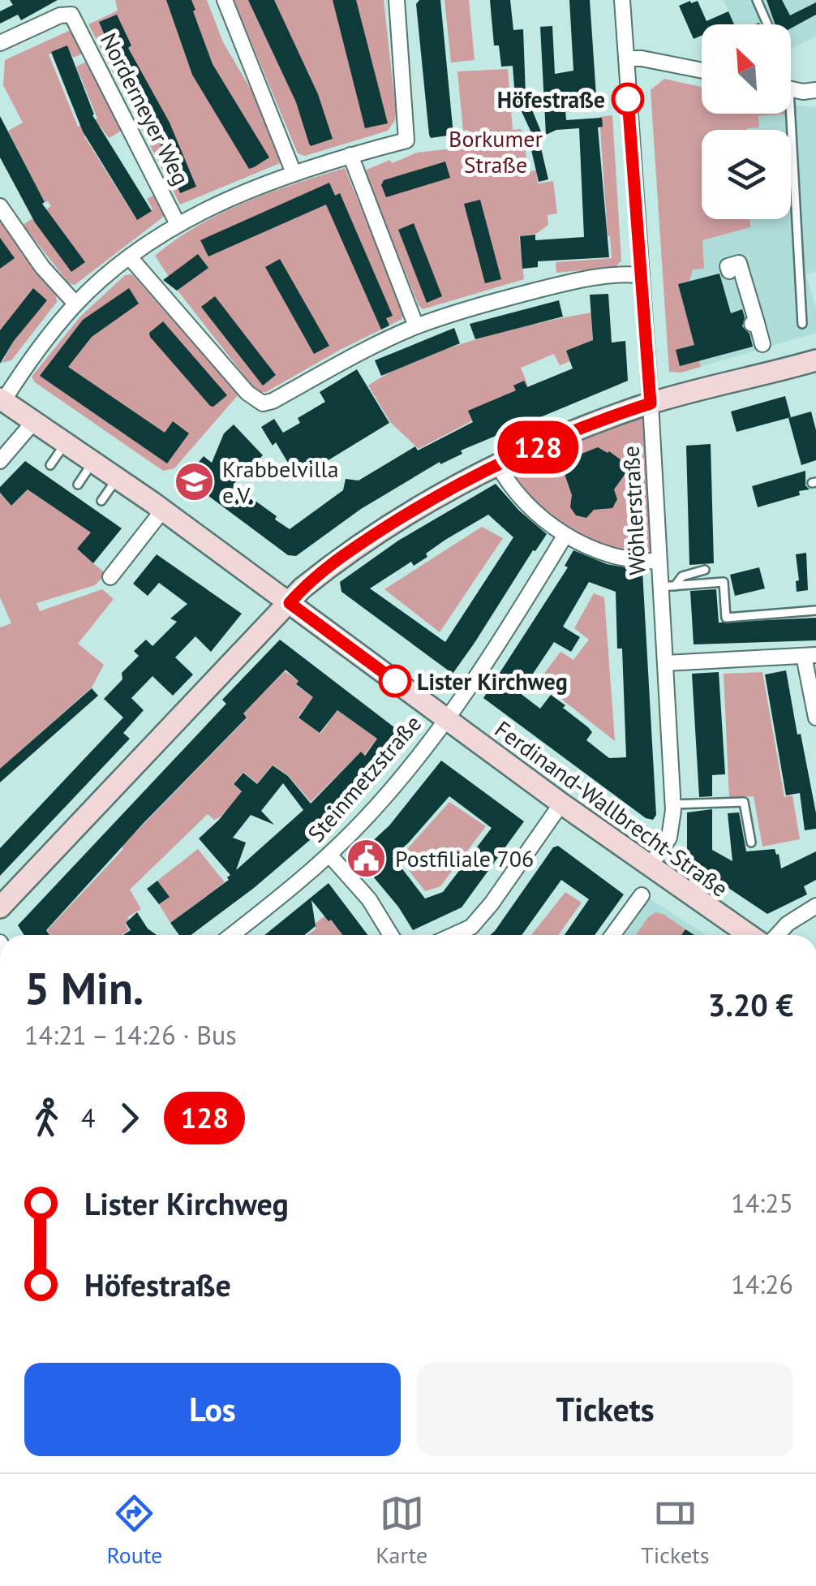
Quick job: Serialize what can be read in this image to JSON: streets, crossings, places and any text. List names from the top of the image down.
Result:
{
  "streets": {
    "street": [
      "Norderneyer Weg",
      "Wöhlerstraße",
      "Steinmetzstraße",
      "Ferdinand-Wallbrecht-Straße"
    ]
  },
  "crossings": [
    ["Wöhlerstraße", "Ferdinand-Wallbrecht-Straße"],
    ["Steinmetzstraße", "Ferdinand-Wallbrecht-Straße"]
  ],
  "parks": ["Borkumer Straße"],
  "places": {
    "other": ["Höfestraße", "Lister Kirchweg"],
    "school or university": ["Krabbelvilla e.V."],
    "public building": ["Postfiliale 706"]
  },
  "lines": ["bus line 128"],
  "north": "top left",
  "page": {
    "on_map": "128",
    "heading": ["5 Min.", "14:21 – 14:26 · Bus", "3.20 €"],
    "legs": ["4", "128"],
    "list": [
      {
        "name": "Lister Kirchweg",
        "value": "14:25"
      },
      {
        "name": "Höfestraße",
        "value": "14:26"
      }
    ],
    "buttons": ["Los", "Tickets"],
    "tabs": ["Route", "Karte", "Tickets"]
  }
}
